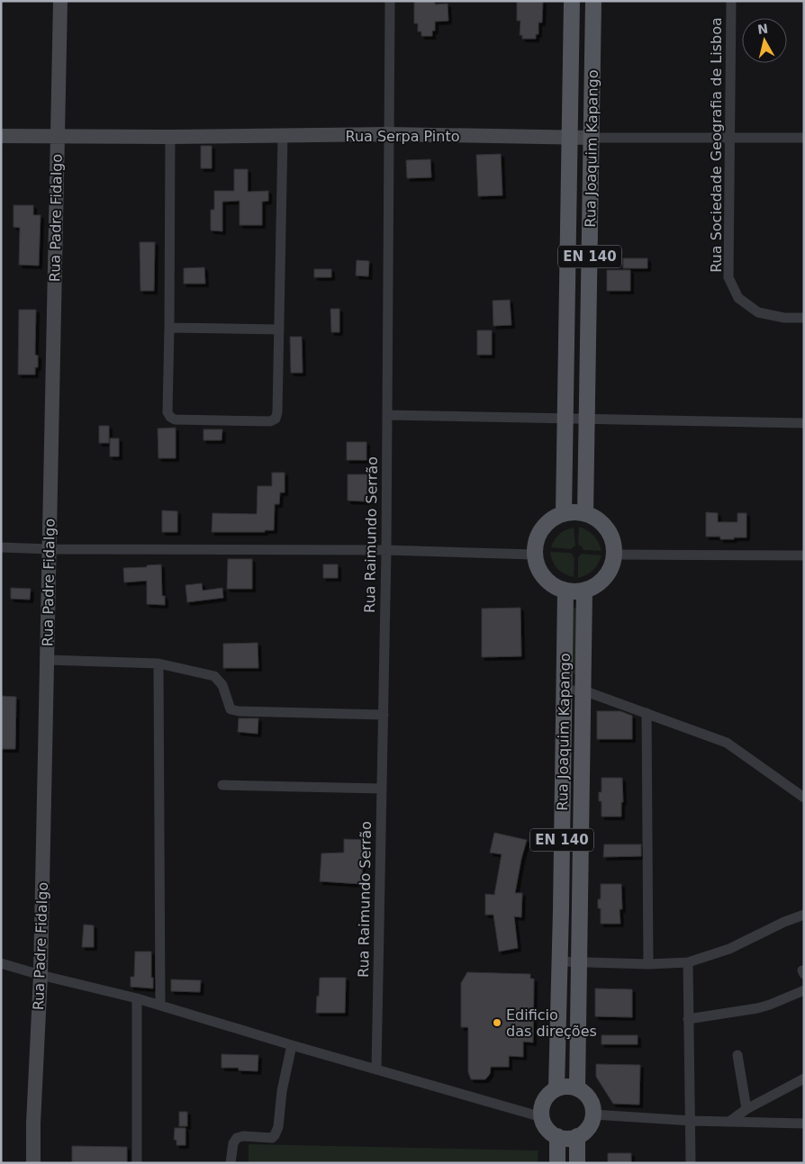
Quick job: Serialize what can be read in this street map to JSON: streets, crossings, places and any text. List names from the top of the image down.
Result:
{
  "streets": {
    "main road": ["Rua Joaquim Kapango", "EN 140"],
    "street": [
      "Rua Serpa Pinto",
      "Rua Sociedade Geografia de Lisboa",
      "Rua Padre Fidalgo",
      "Rua Raimundo Serrão"
    ]
  },
  "crossings": [
    ["Rua Serpa Pinto", "Rua Sociedade Geografia de Lisboa"],
    ["Rua Serpa Pinto", "Rua Joaquim Kapango"],
    ["Rua Serpa Pinto", "Rua Padre Fidalgo"],
    ["Rua Serpa Pinto", "Rua Raimundo Serrão"]
  ],
  "places": ["Edificio das direções"],
  "north": "top"
}
